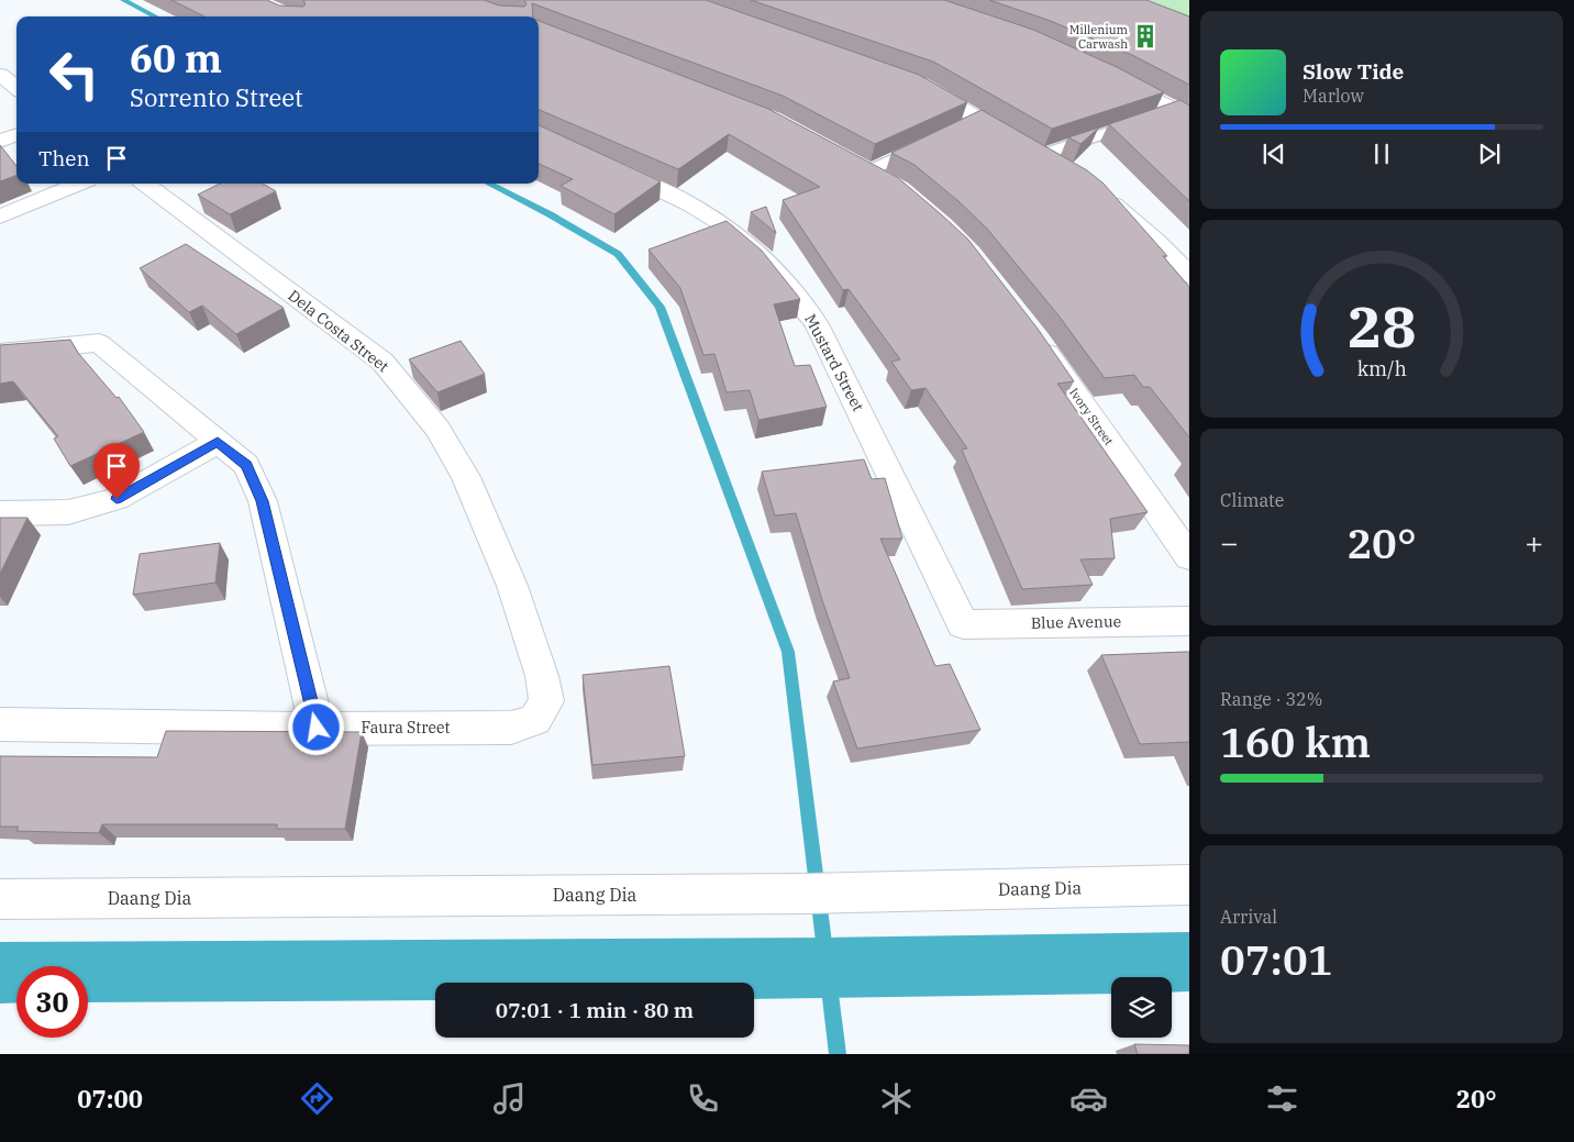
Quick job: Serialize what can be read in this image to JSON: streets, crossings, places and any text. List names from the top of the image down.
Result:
{
  "streets": {
    "street": [
      "Dela Costa Street",
      "Mustard Street",
      "Ivory Street",
      "Blue Avenue",
      "Faura Street",
      "Daang Dia"
    ]
  },
  "crossings": [
    ["Dela Costa Street", "Faura Street"],
    ["Mustard Street", "Blue Avenue"]
  ],
  "places": {
    "building": ["Millenium Carwash"]
  },
  "page": {
    "turn": ["60 m", "Sorrento Street"],
    "song": ["Slow Tide", "Marlow"],
    "then": "Then",
    "tile": [
      "Climate",
      ["Range · 32%", "160 km"],
      ["Arrival", "07:01"]
    ],
    "heat": ["−", "20°", "+"],
    "limit": "30",
    "trip": "07:01 · 1 min · 80 m",
    "tabs": ["07:00", "20°"],
    "gauge": ["28", "km/h"]
  }
}
